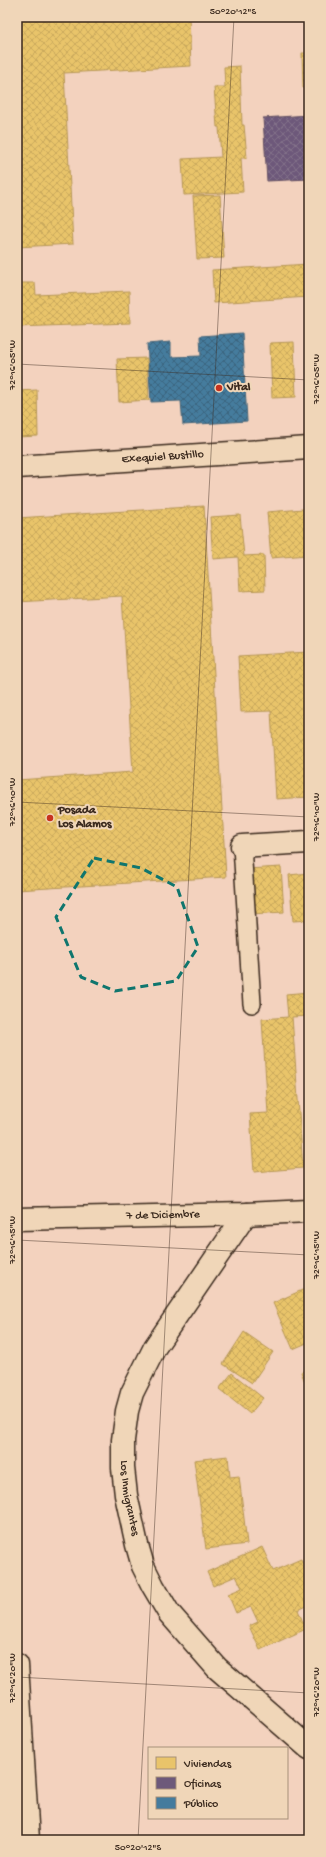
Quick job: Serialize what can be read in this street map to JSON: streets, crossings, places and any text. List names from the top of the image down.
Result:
{
  "streets": {
    "street": ["Exequiel Bustillo", "7 de Diciembre", "Los Inmigrantes"]
  },
  "crossings": [
    ["7 de Diciembre", "Los Inmigrantes"]
  ],
  "places": ["Vital", "Posada Los Alamos"],
  "legend": ["Viviendas", "Oficinas", "Público"],
  "coordinates": [
    "50°20'12\"S",
    "72°16'05\"W",
    "72°16'10\"W",
    "72°16'15\"W",
    "72°16'20\"W"
  ]
}
